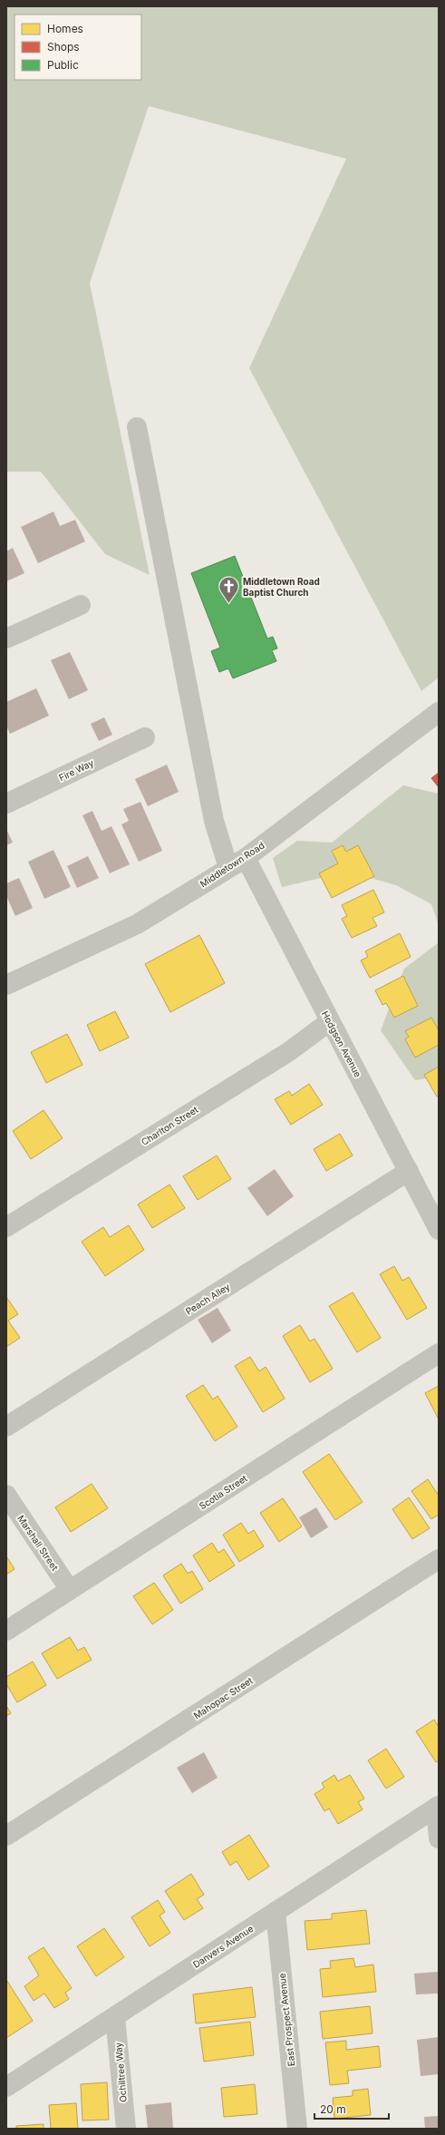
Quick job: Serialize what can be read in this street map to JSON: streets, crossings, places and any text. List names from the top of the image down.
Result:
{
  "streets": {
    "street": [
      "Fire Way",
      "Middletown Road",
      "Hodgson Avenue",
      "Charlton Street",
      "Peach Alley",
      "Scotia Street",
      "Marshall Street",
      "Mahopac Street",
      "Danvers Avenue",
      "East Prospect Avenue",
      "Ochiltree Way"
    ]
  },
  "crossings": [
    ["Middletown Road", "Hodgson Avenue"],
    ["Hodgson Avenue", "Charlton Street"],
    ["Hodgson Avenue", "Peach Alley"],
    ["Scotia Street", "Marshall Street"],
    ["Danvers Avenue", "East Prospect Avenue"],
    ["Danvers Avenue", "Ochiltree Way"]
  ],
  "places": {
    "church": ["Middletown Road Baptist Church"]
  },
  "legend": ["Homes", "Shops", "Public"],
  "scale_bar": "20 m"
}
